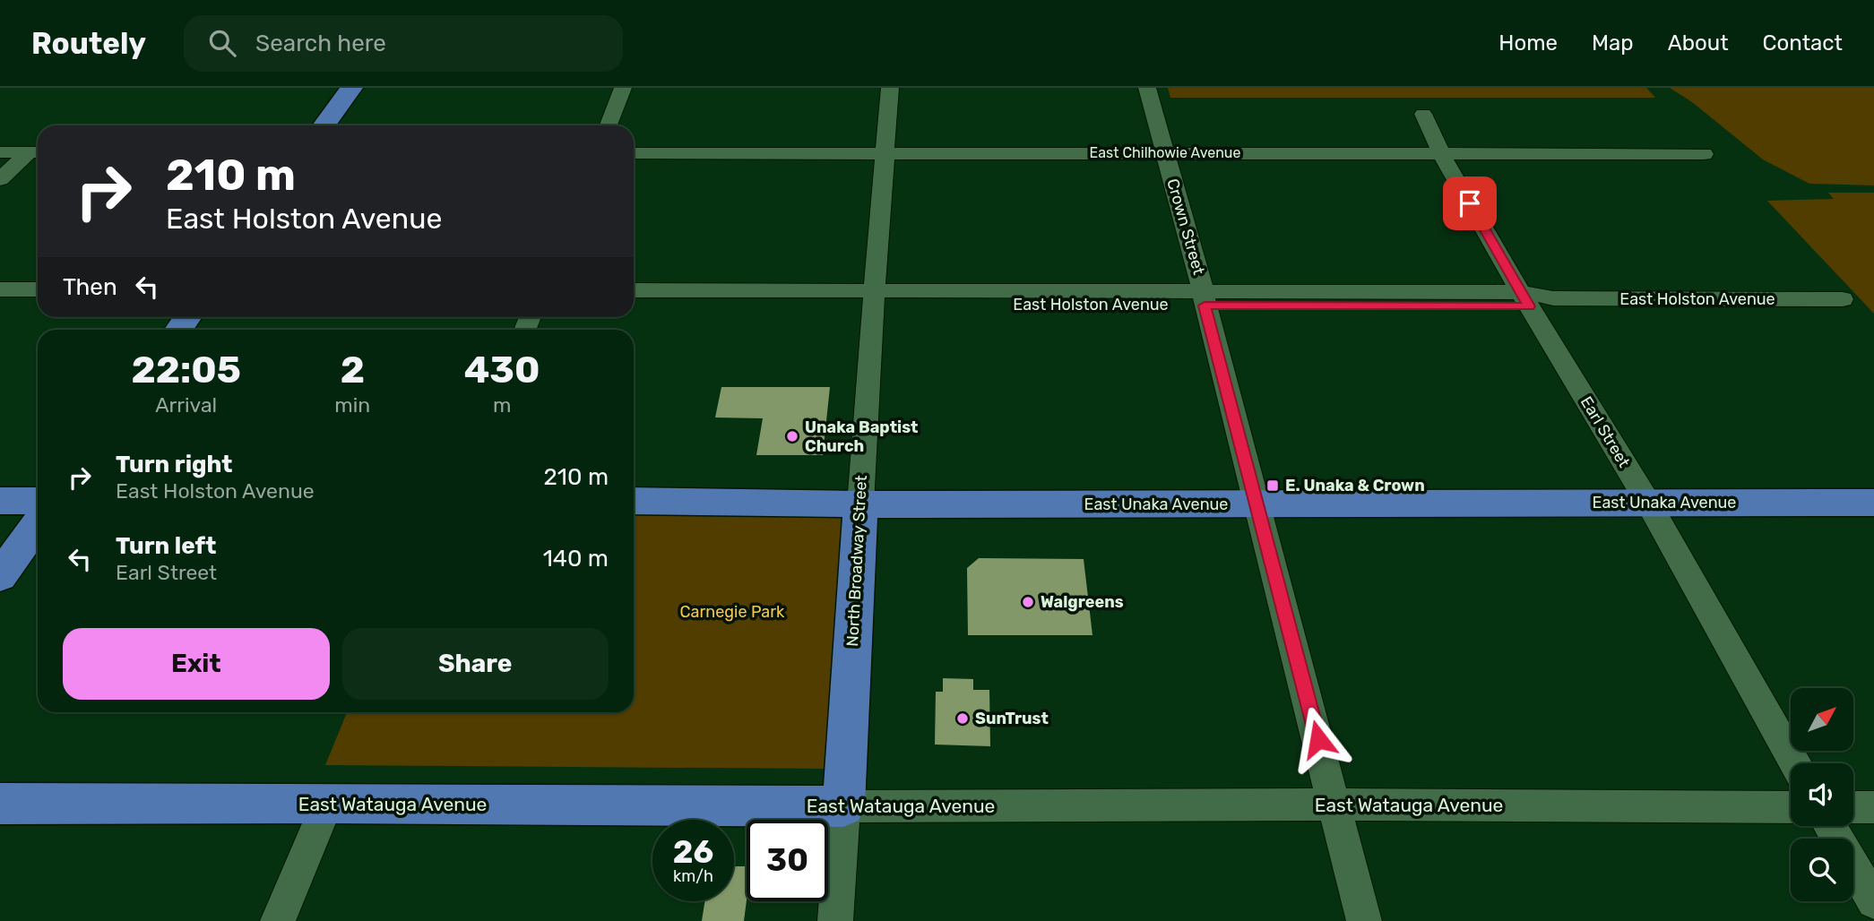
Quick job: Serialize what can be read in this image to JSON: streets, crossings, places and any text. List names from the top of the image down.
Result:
{
  "streets": {
    "main road": ["East Unaka Avenue", "North Broadway Street", "East Watauga Avenue"],
    "street": [
      "East Chilhowie Avenue",
      "Crown Street",
      "East Holston Avenue",
      "Earl Street"
    ]
  },
  "crossings": [
    ["East Chilhowie Avenue", "Crown Street"],
    ["East Chilhowie Avenue", "Earl Street"],
    ["East Chilhowie Avenue", "North Broadway Street"],
    ["Crown Street", "East Holston Avenue"],
    ["Crown Street", "East Unaka Avenue"],
    ["Crown Street", "East Watauga Avenue"],
    ["East Holston Avenue", "Earl Street"],
    ["East Holston Avenue", "North Broadway Street"],
    ["Earl Street", "East Unaka Avenue"],
    ["East Unaka Avenue", "North Broadway Street"],
    ["North Broadway Street", "East Watauga Avenue"]
  ],
  "parks": ["Carnegie Park"],
  "places": {
    "other": ["Unaka Baptist Church", "Walgreens", "SunTrust"],
    "transit": ["E. Unaka & Crown"]
  },
  "north": "top right",
  "page": {
    "header": "Routely",
    "search": "Search here",
    "nav": [
      "Home",
      "Map",
      "About",
      "Contact"
    ],
    "turn": ["210 m", "East Holston Avenue"],
    "then": "Then",
    "eta": [
      "22:05",
      "Arrival",
      "2",
      "min",
      "430",
      "m"
    ],
    "list": [
      {
        "name": "Turn right",
        "note": "East Holston Avenue",
        "value": "210 m"
      },
      {
        "name": "Turn left",
        "note": "Earl Street",
        "value": "140 m"
      }
    ],
    "buttons": ["Exit", "Share"],
    "speed": "26 km/h",
    "limit": "30"
  }
}
